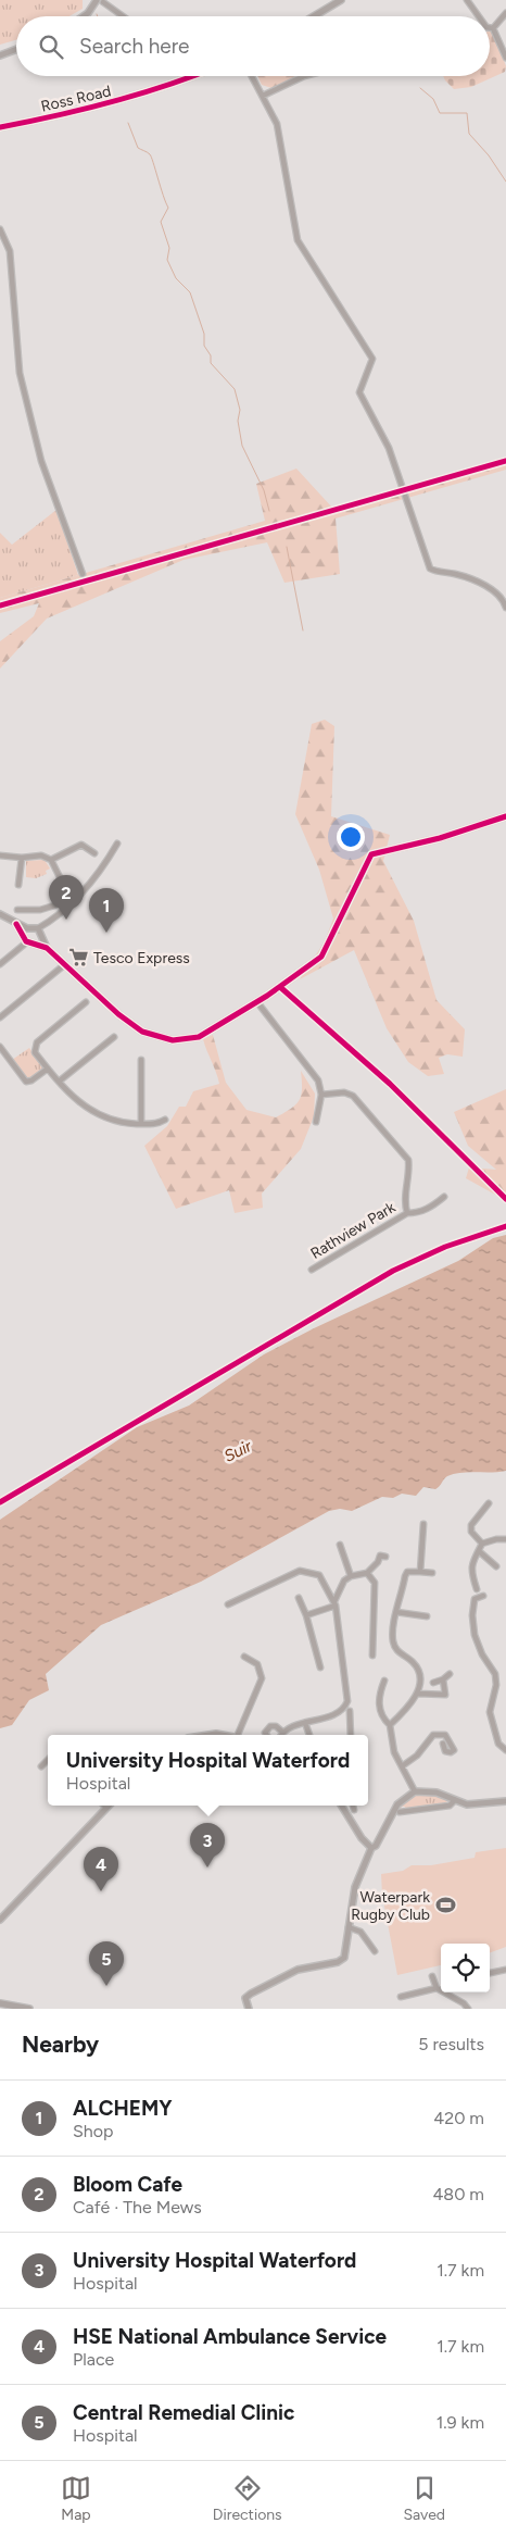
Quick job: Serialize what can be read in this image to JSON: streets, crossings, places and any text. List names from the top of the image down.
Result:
{
  "streets": {
    "main road": ["Ross Road"],
    "street": ["Rathview Park"]
  },
  "water": ["Suir"],
  "places": {
    "supermarket": ["Tesco Express"],
    "sports": ["Waterpark Rugby Club"]
  },
  "page": {
    "search": "Search here",
    "pins": [
      "2",
      "1",
      "3",
      "4",
      "5"
    ],
    "popup": ["University Hospital Waterford", "Hospital"],
    "heading": ["Nearby", "5 results"],
    "list": [
      {
        "mark": "1",
        "name": "ALCHEMY",
        "note": "Shop",
        "value": "420 m"
      },
      {
        "mark": "2",
        "name": "Bloom Cafe",
        "note": "Café · The Mews",
        "value": "480 m"
      },
      {
        "mark": "3",
        "name": "University Hospital Waterford",
        "note": "Hospital",
        "value": "1.7 km"
      },
      {
        "mark": "4",
        "name": "HSE National Ambulance Service",
        "note": "Place",
        "value": "1.7 km"
      },
      {
        "mark": "5",
        "name": "Central Remedial Clinic",
        "note": "Hospital",
        "value": "1.9 km"
      }
    ],
    "nav": ["Map", "Directions", "Saved"]
  }
}
